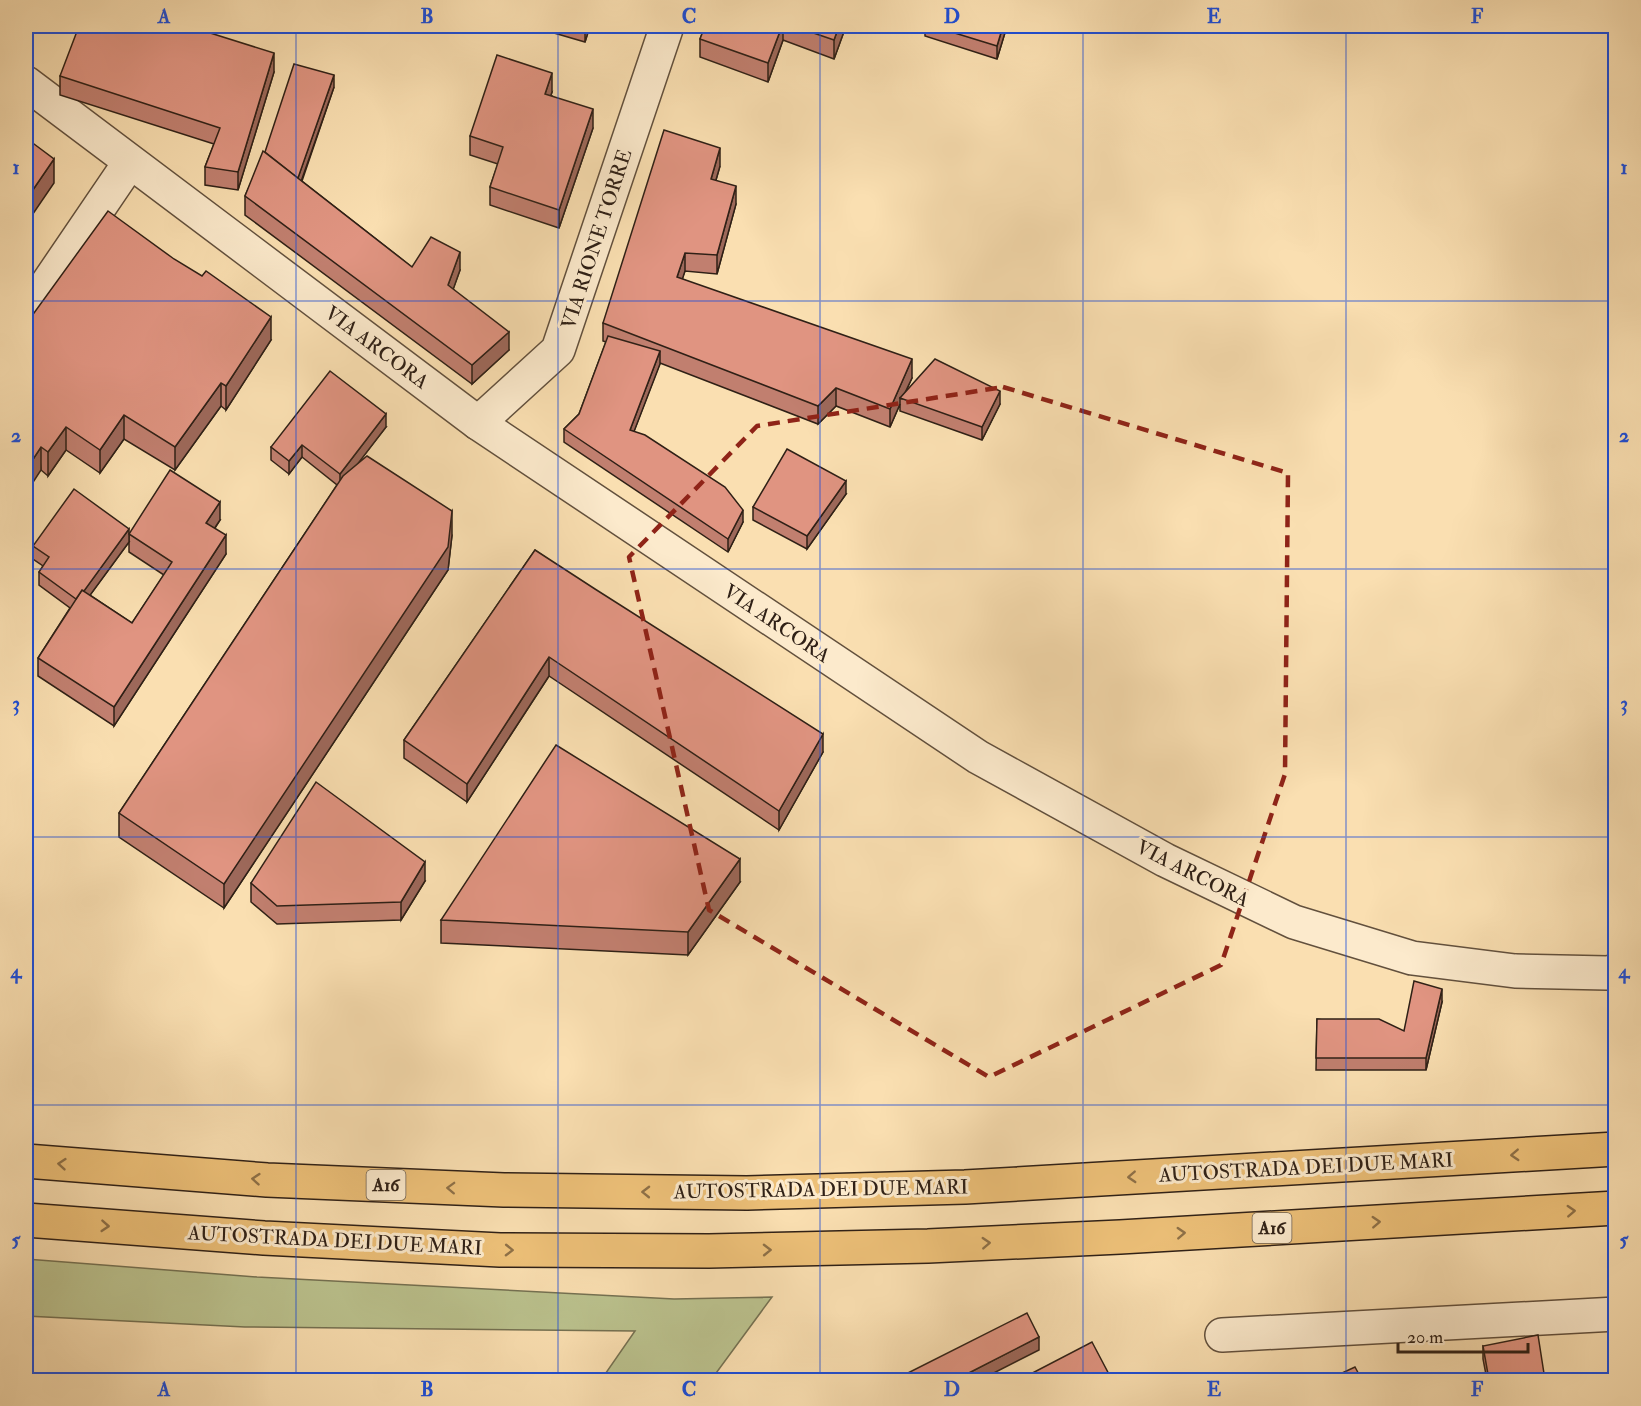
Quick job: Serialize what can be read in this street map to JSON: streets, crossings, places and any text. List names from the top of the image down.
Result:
{
  "streets": {
    "highway": ["AUTOSTRADA DEI DUE MARI", "A16"],
    "street": ["VIA RIONE TORRE", "VIA ARCORA"]
  },
  "crossings": [
    ["VIA RIONE TORRE", "VIA ARCORA"]
  ],
  "scale_bar": "20 m",
  "grid": {
    "columns": [
      "A",
      "B",
      "C",
      "D",
      "E",
      "F"
    ],
    "rows": [
      "1",
      "2",
      "3",
      "4",
      "5"
    ]
  }
}
